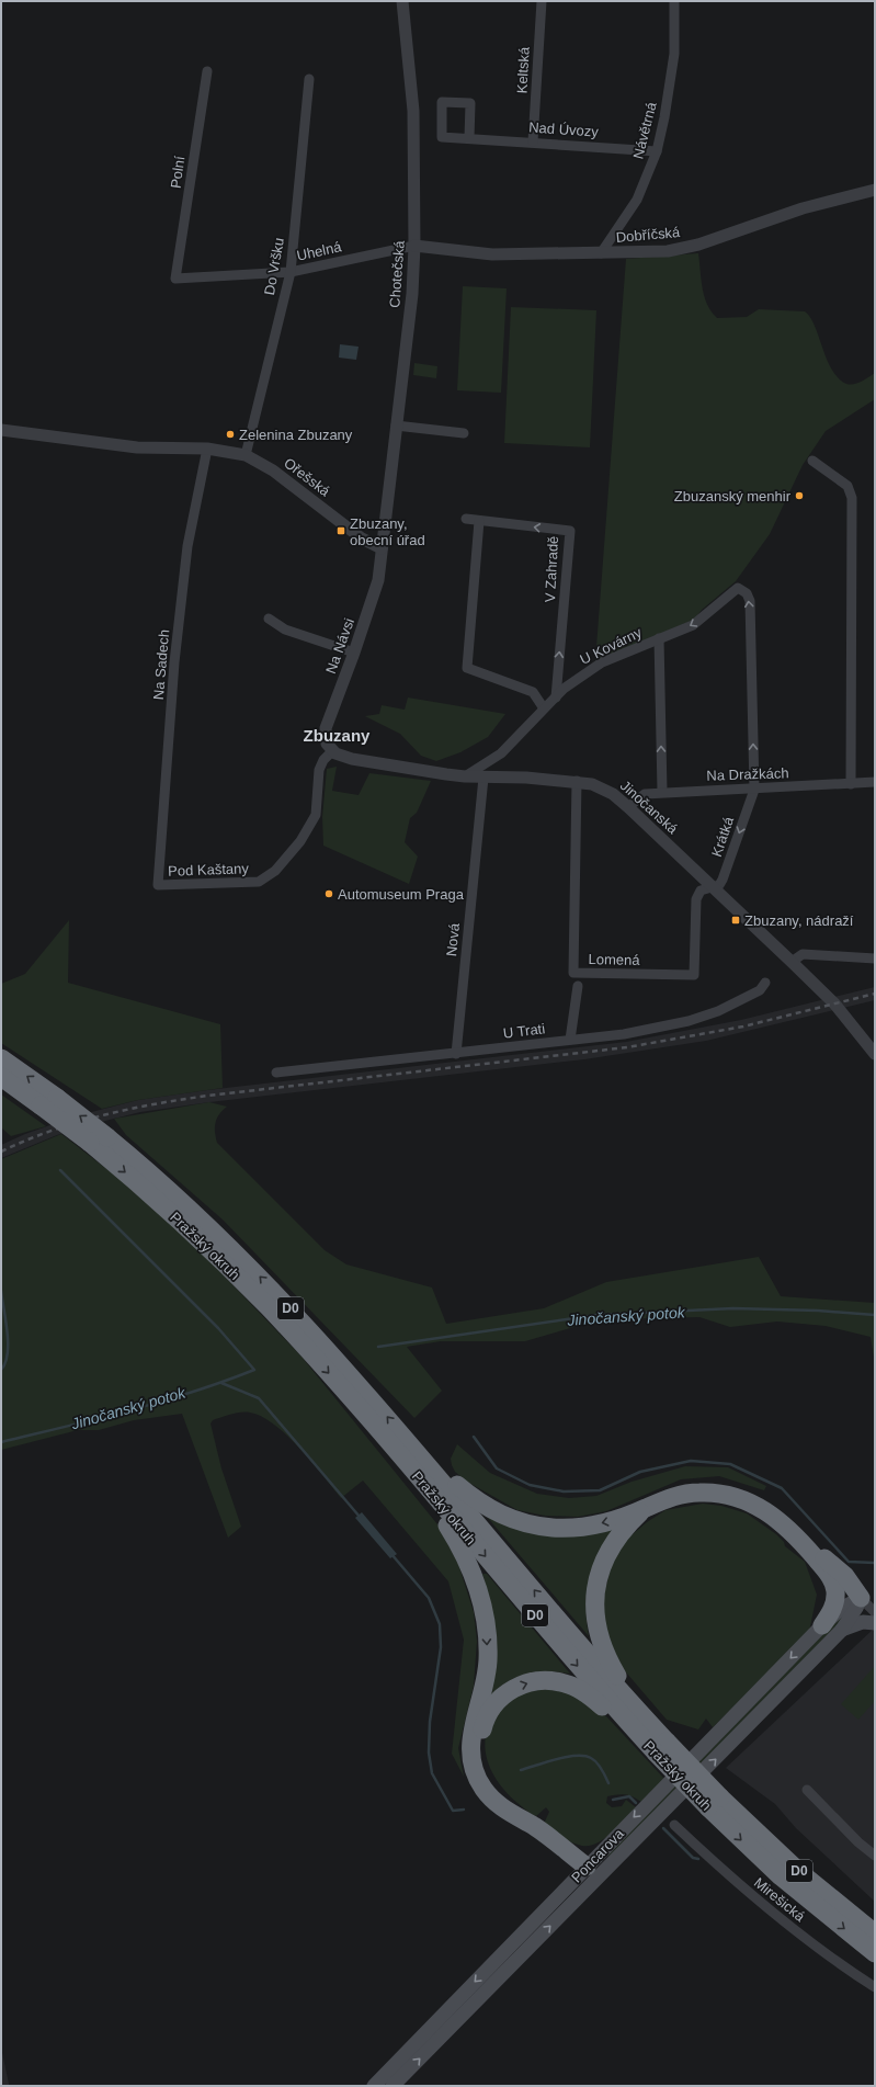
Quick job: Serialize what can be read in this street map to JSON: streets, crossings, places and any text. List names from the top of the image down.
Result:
{
  "streets": {
    "highway": ["Pražský okruh", "D0"],
    "main road": ["Poncarova"],
    "street": [
      "Keltská",
      "Nad Úvozy",
      "Návětrná",
      "Polní",
      "Dobříčská",
      "Uhelná",
      "Do Vršku",
      "Chotečská",
      "Ořešská",
      "V Zahradě",
      "Na Návsi",
      "U Kovárny",
      "Na Sadech",
      "Na Dražkách",
      "Jinočanská",
      "Krátká",
      "Pod Kaštany",
      "Nová",
      "Lomená",
      "U Trati",
      "Mirešická"
    ]
  },
  "crossings": [
    ["Keltská", "Nad Úvozy"],
    ["Nad Úvozy", "Návětrná"],
    ["Návětrná", "Dobříčská"],
    ["Polní", "Uhelná"],
    ["Dobříčská", "Uhelná"],
    ["Dobříčská", "Chotečská"],
    ["Uhelná", "Do Vršku"],
    ["Uhelná", "Chotečská"],
    ["Do Vršku", "Ořešská"],
    ["Chotečská", "Ořešská"],
    ["Chotečská", "Na Návsi"],
    ["Ořešská", "Na Návsi"],
    ["Ořešská", "Na Sadech"],
    ["V Zahradě", "U Kovárny"],
    ["Na Návsi", "Jinočanská"],
    ["Na Návsi", "Pod Kaštany"],
    ["U Kovárny", "Na Dražkách"],
    ["U Kovárny", "Jinočanská"],
    ["U Kovárny", "Krátká"],
    ["Na Sadech", "Pod Kaštany"],
    ["Na Dražkách", "Jinočanská"],
    ["Na Dražkách", "Krátká"],
    ["Jinočanská", "Krátká"],
    ["Jinočanská", "Pod Kaštany"],
    ["Jinočanská", "Nová"],
    ["Jinočanská", "Lomená"],
    ["Krátká", "Lomená"],
    ["Nová", "U Trati"]
  ],
  "one_way": ["Krátká"],
  "districts": ["Zbuzany"],
  "water": ["Jinočanský potok"],
  "places": {
    "other": ["Zelenina Zbuzany", "Zbuzanský menhir", "Automuseum Praga"],
    "transit": ["Zbuzany, obecní úřad", "Zbuzany, nádraží"]
  }
}
